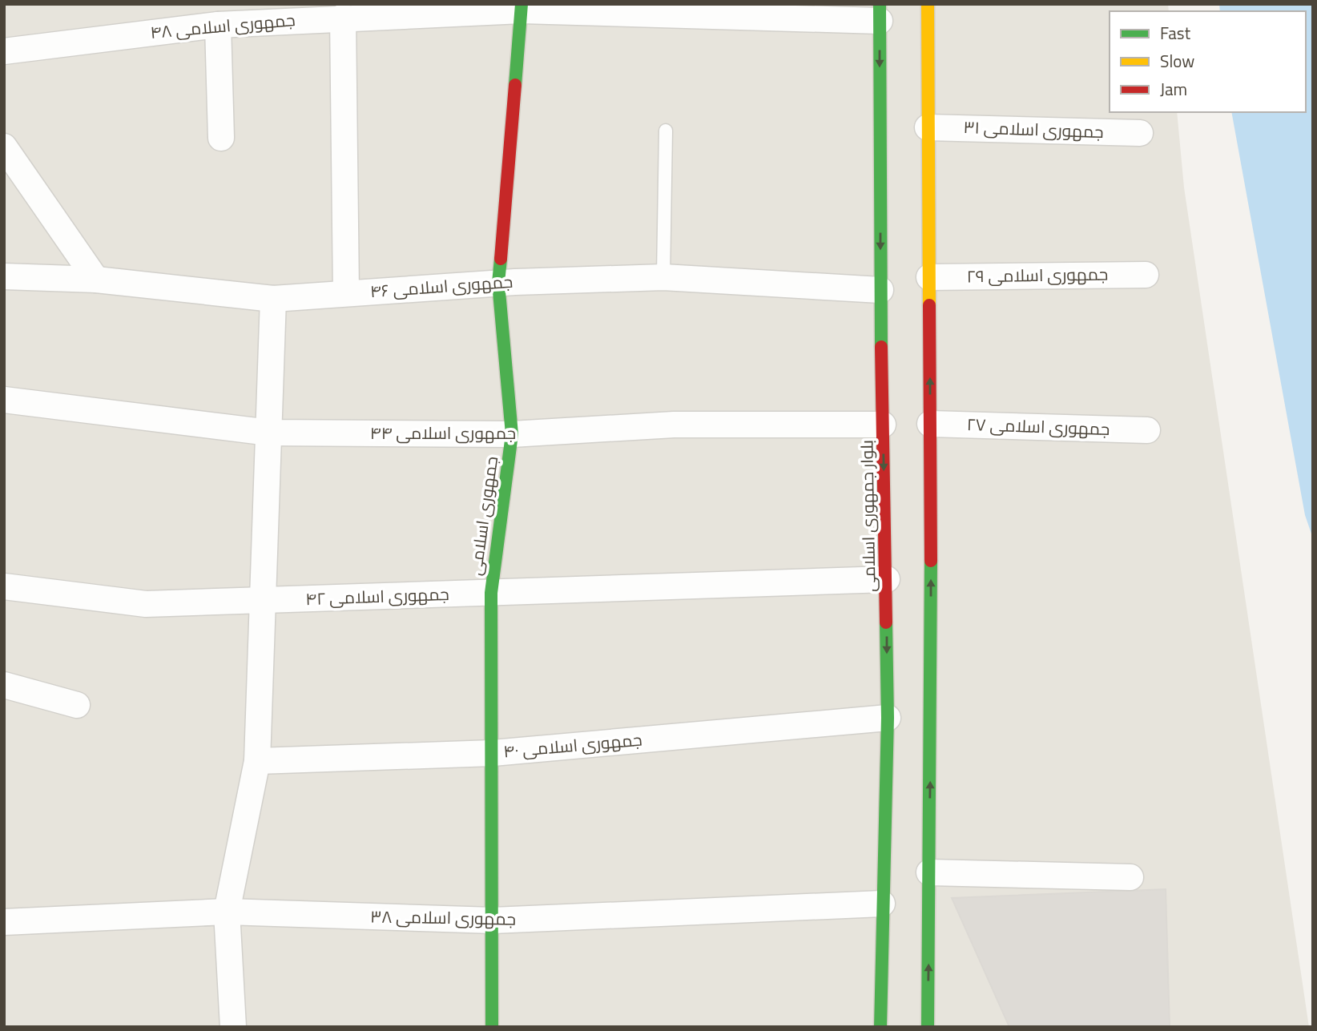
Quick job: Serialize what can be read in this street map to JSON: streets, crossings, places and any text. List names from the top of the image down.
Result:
{
  "streets": {
    "main road": ["جمهوری اسلامی", "بلوار جمهوری اسلامی"],
    "street": [
      "جمهوری اسلامی ۴۸",
      "جمهوری اسلامی ۳۱",
      "جمهوری اسلامی ۲۹",
      "جمهوری اسلامی ۴۶",
      "جمهوری اسلامی ۲۷",
      "جمهوری اسلامی ۴۴",
      "جمهوری اسلامی ۴۲",
      "جمهوری اسلامی ۴۰",
      "جمهوری اسلامی ۳۸"
    ]
  },
  "crossings": [
    ["جمهوری اسلامی ۴۸", "جمهوری اسلامی"],
    ["جمهوری اسلامی ۴۸", "بلوار جمهوری اسلامی"],
    ["جمهوری اسلامی ۴۶", "جمهوری اسلامی"],
    ["جمهوری اسلامی ۴۶", "بلوار جمهوری اسلامی"],
    ["جمهوری اسلامی ۴۴", "جمهوری اسلامی"],
    ["جمهوری اسلامی ۴۴", "بلوار جمهوری اسلامی"],
    ["جمهوری اسلامی", "جمهوری اسلامی ۴۲"],
    ["جمهوری اسلامی", "جمهوری اسلامی ۴۰"],
    ["جمهوری اسلامی", "جمهوری اسلامی ۳۸"],
    ["بلوار جمهوری اسلامی", "جمهوری اسلامی ۴۲"],
    ["بلوار جمهوری اسلامی", "جمهوری اسلامی ۴۰"],
    ["بلوار جمهوری اسلامی", "جمهوری اسلامی ۳۸"]
  ],
  "legend": ["Fast", "Slow", "Jam"]
}
